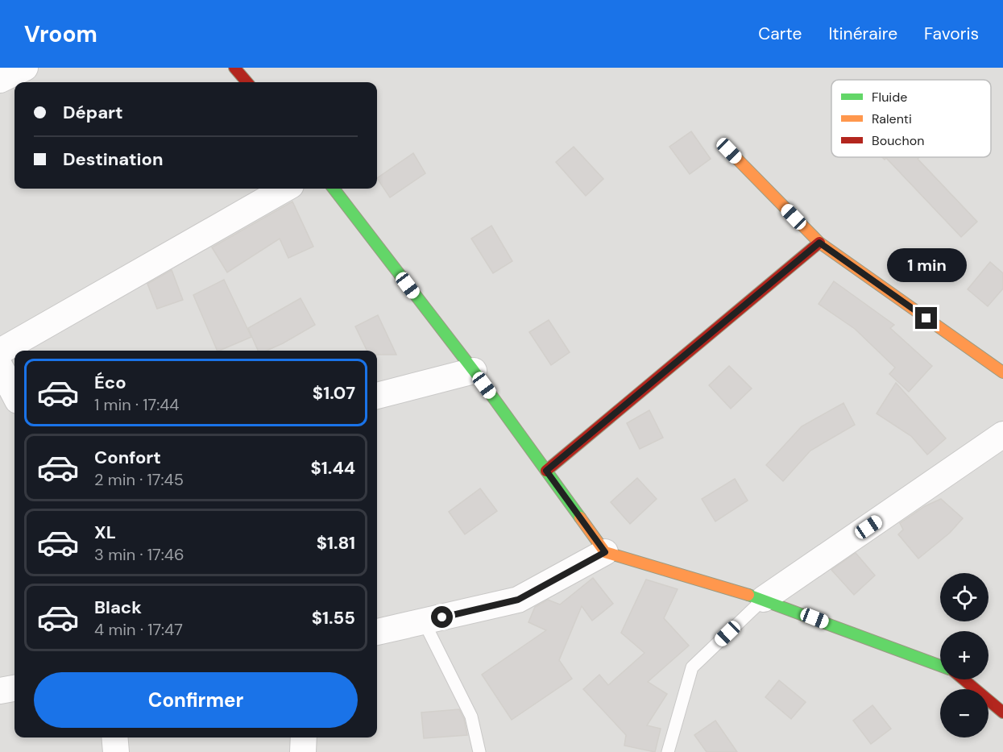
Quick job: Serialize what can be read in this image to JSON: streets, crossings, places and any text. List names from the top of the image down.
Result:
{
  "legend": ["Fluide", "Ralenti", "Bouchon"],
  "page": {
    "header": "Vroom",
    "nav": ["Carte", "Itinéraire", "Favoris"],
    "banner": ["Départ", "Destination"],
    "bubble": "1 min",
    "list": [
      {
        "name": "Éco",
        "note": "1 min · 17:44",
        "value": "$1.07"
      },
      {
        "name": "Confort",
        "note": "2 min · 17:45",
        "value": "$1.44"
      },
      {
        "name": "XL",
        "note": "3 min · 17:46",
        "value": "$1.81"
      },
      {
        "name": "Black",
        "note": "4 min · 17:47",
        "value": "$1.55"
      }
    ],
    "map_buttons": ["+", "−"],
    "buttons": "Confirmer"
  }
}
